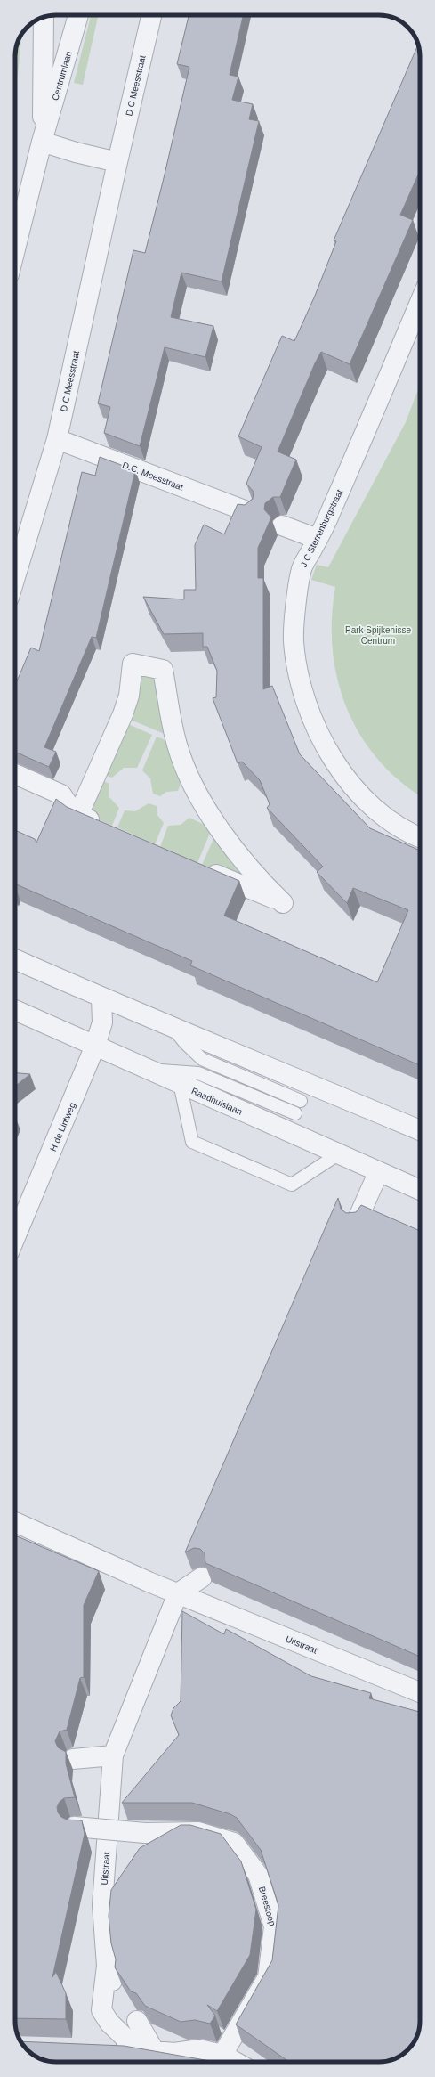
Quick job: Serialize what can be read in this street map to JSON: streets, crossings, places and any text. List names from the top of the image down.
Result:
{
  "streets": {
    "street": [
      "Centrumlaan",
      "D C Meesstraat",
      "D.C. Meesstraat",
      "J C Sterrenburgstraat",
      "Raadhuislaan",
      "H de Lintweg",
      "Uitstraat",
      "Breestoep"
    ]
  },
  "crossings": [
    ["D C Meesstraat", "D.C. Meesstraat"],
    ["Raadhuislaan", "H de Lintweg"]
  ],
  "parks": ["Park Spijkenisse Centrum"]
}
